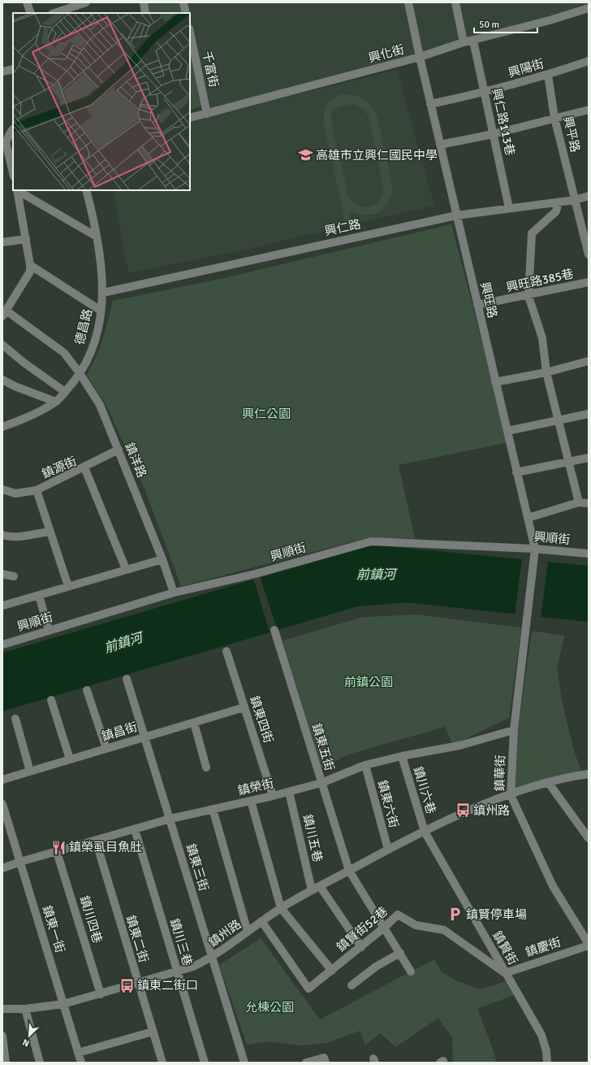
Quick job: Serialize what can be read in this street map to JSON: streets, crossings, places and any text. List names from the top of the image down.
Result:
{
  "streets": {
    "street": [
      "興化街",
      "興陽街",
      "千富街",
      "興仁路113巷",
      "興平路",
      "興仁路",
      "興旺路385巷",
      "興旺路",
      "德昌路",
      "鎮洋路",
      "鎮源街",
      "興順街",
      "鎮東四街",
      "鎮昌街",
      "鎮東五街",
      "鎮華街",
      "鎮榮街",
      "鎮川六巷",
      "鎮東六街",
      "鎮川五巷",
      "鎮東三街",
      "鎮川四巷",
      "鎮東一街",
      "鎮賢街52巷",
      "鎮州路",
      "鎮東二街",
      "鎮川三巷",
      "鎮慶街",
      "鎮賢街"
    ]
  },
  "crossings": [
    ["興化街", "千富街"],
    ["興化街", "興仁路113巷"],
    ["興化街", "興旺路"],
    ["興陽街", "興仁路113巷"],
    ["興陽街", "興平路"],
    ["興陽街", "興旺路"],
    ["興仁路113巷", "興仁路"],
    ["興平路", "興仁路"],
    ["興仁路", "興旺路"],
    ["興仁路", "德昌路"],
    ["興旺路385巷", "興旺路"],
    ["興旺路", "興順街"],
    ["興旺路", "鎮華街"],
    ["德昌路", "鎮洋路"],
    ["鎮洋路", "興順街"],
    ["鎮東四街", "鎮昌街"],
    ["鎮東四街", "鎮榮街"],
    ["鎮昌街", "鎮東三街"],
    ["鎮東五街", "鎮榮街"],
    ["鎮東五街", "鎮賢街52巷"],
    ["鎮東五街", "鎮州路"],
    ["鎮華街", "鎮榮街"],
    ["鎮華街", "鎮州路"],
    ["鎮華街", "鎮慶街"],
    ["鎮榮街", "鎮川六巷"],
    ["鎮榮街", "鎮東六街"],
    ["鎮榮街", "鎮川五巷"],
    ["鎮榮街", "鎮東三街"],
    ["鎮榮街", "鎮川四巷"],
    ["鎮榮街", "鎮東一街"],
    ["鎮榮街", "鎮東二街"],
    ["鎮榮街", "鎮川三巷"],
    ["鎮川六巷", "鎮州路"],
    ["鎮川六巷", "鎮賢街"],
    ["鎮東六街", "鎮州路"],
    ["鎮川五巷", "鎮州路"],
    ["鎮東三街", "鎮州路"],
    ["鎮川四巷", "鎮州路"],
    ["鎮東一街", "鎮州路"],
    ["鎮賢街52巷", "鎮州路"],
    ["鎮賢街52巷", "鎮慶街"],
    ["鎮賢街52巷", "鎮賢街"],
    ["鎮州路", "鎮東二街"],
    ["鎮州路", "鎮川三巷"],
    ["鎮州路", "鎮賢街"],
    ["鎮慶街", "鎮賢街"]
  ],
  "water": ["前鎮河"],
  "parks": ["興仁公園", "前鎮公園", "允棟公園"],
  "places": {
    "school or university": ["高雄市立興仁國民中學"],
    "bus stop": ["鎮州路", "鎮東二街口"],
    "restaurant": ["鎮榮虱目魚肚"],
    "parking": ["鎮賢停車場"]
  },
  "scale_bar": "50 m",
  "north": "bottom left"
}
